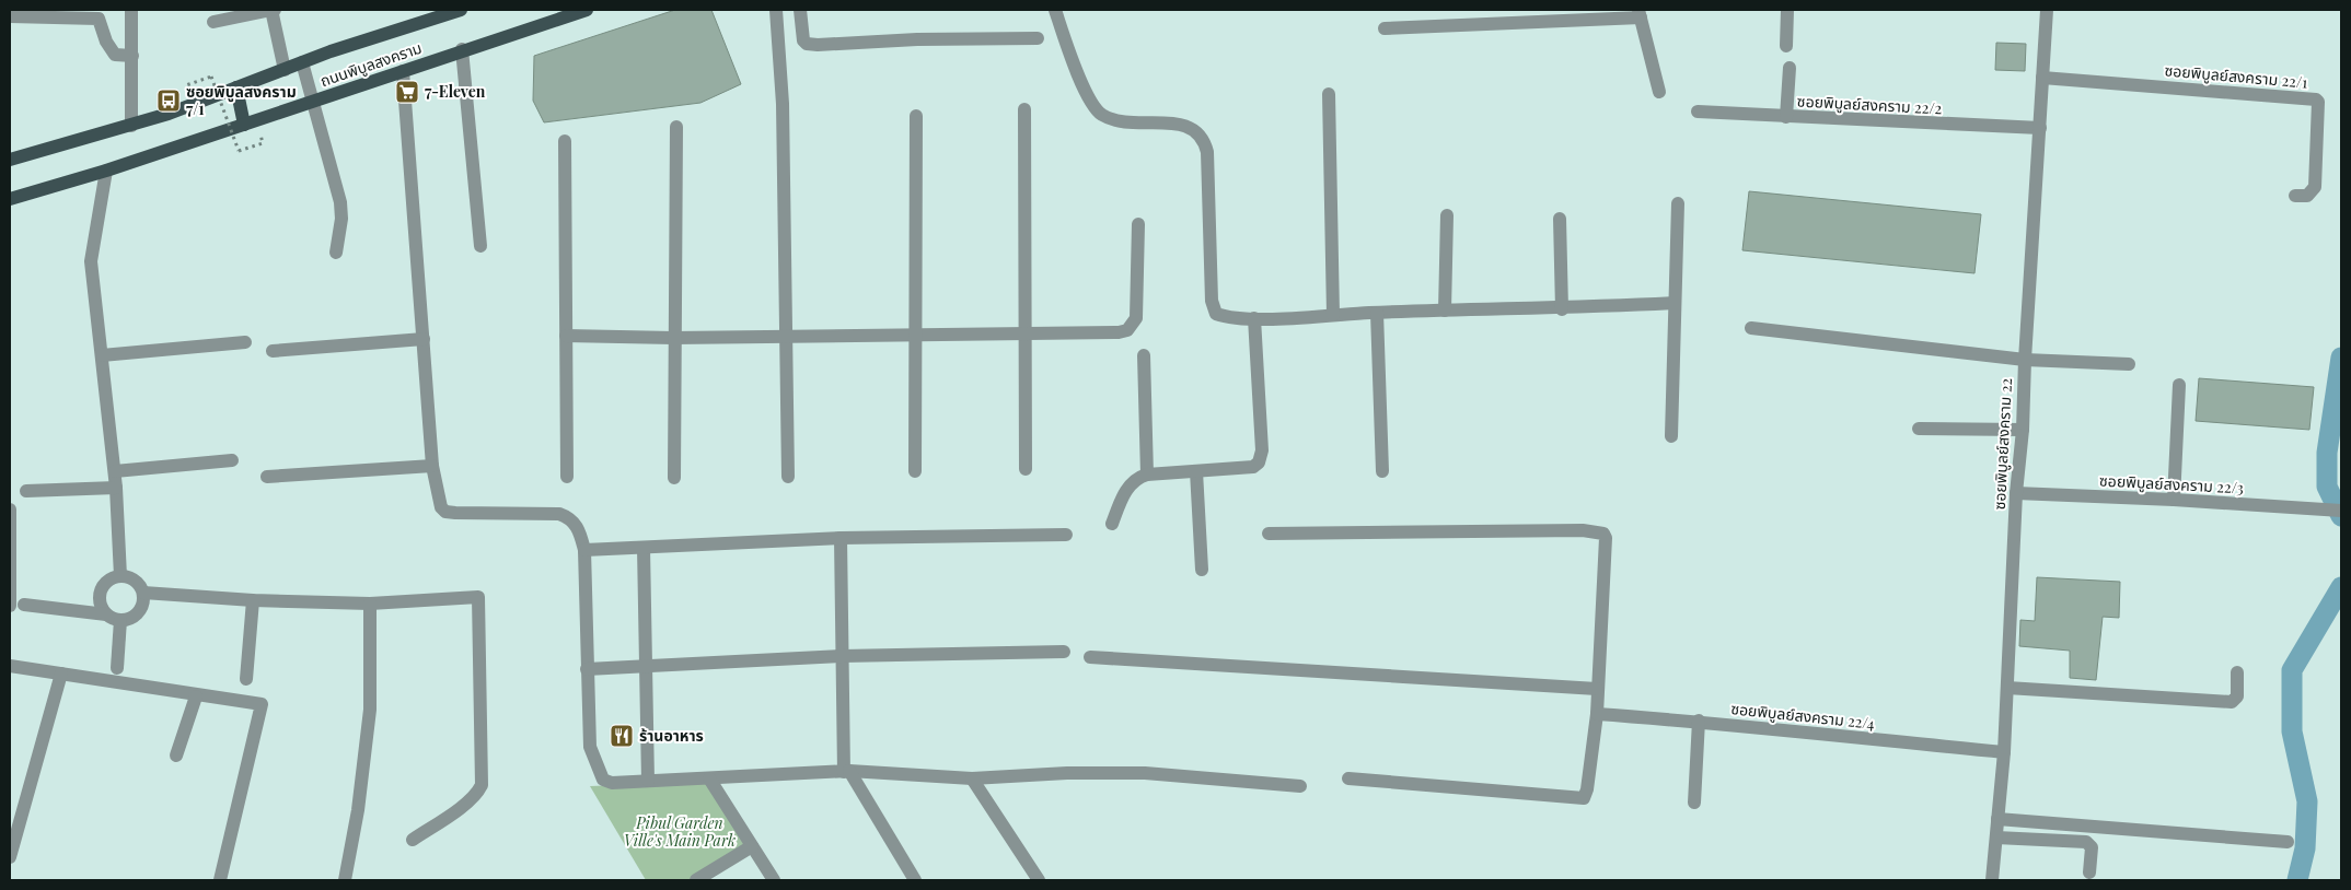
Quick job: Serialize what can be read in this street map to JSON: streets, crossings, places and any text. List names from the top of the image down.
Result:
{
  "streets": {
    "main road": ["ถนนพิบูลสงคราม"],
    "street": [
      "ซอยพิบูลย์สงคราม 22/1",
      "ซอยพิบูลย์สงคราม 22/2",
      "ซอยพิบูลย์สงคราม 22",
      "ซอยพิบูลย์สงคราม 22/3",
      "ซอยพิบูลย์สงคราม 22/4"
    ]
  },
  "crossings": [
    ["ซอยพิบูลย์สงคราม 22/1", "ซอยพิบูลย์สงคราม 22"],
    ["ซอยพิบูลย์สงคราม 22/2", "ซอยพิบูลย์สงคราม 22"],
    ["ซอยพิบูลย์สงคราม 22", "ซอยพิบูลย์สงคราม 22/3"],
    ["ซอยพิบูลย์สงคราม 22", "ซอยพิบูลย์สงคราม 22/4"]
  ],
  "parks": ["Pibul Garden Ville's Main Park"],
  "places": {
    "supermarket": ["7-Eleven"],
    "bus stop": ["ซอยพิบูลสงคราม 7/1"],
    "restaurant": ["ร้านอาหาร"]
  }
}
